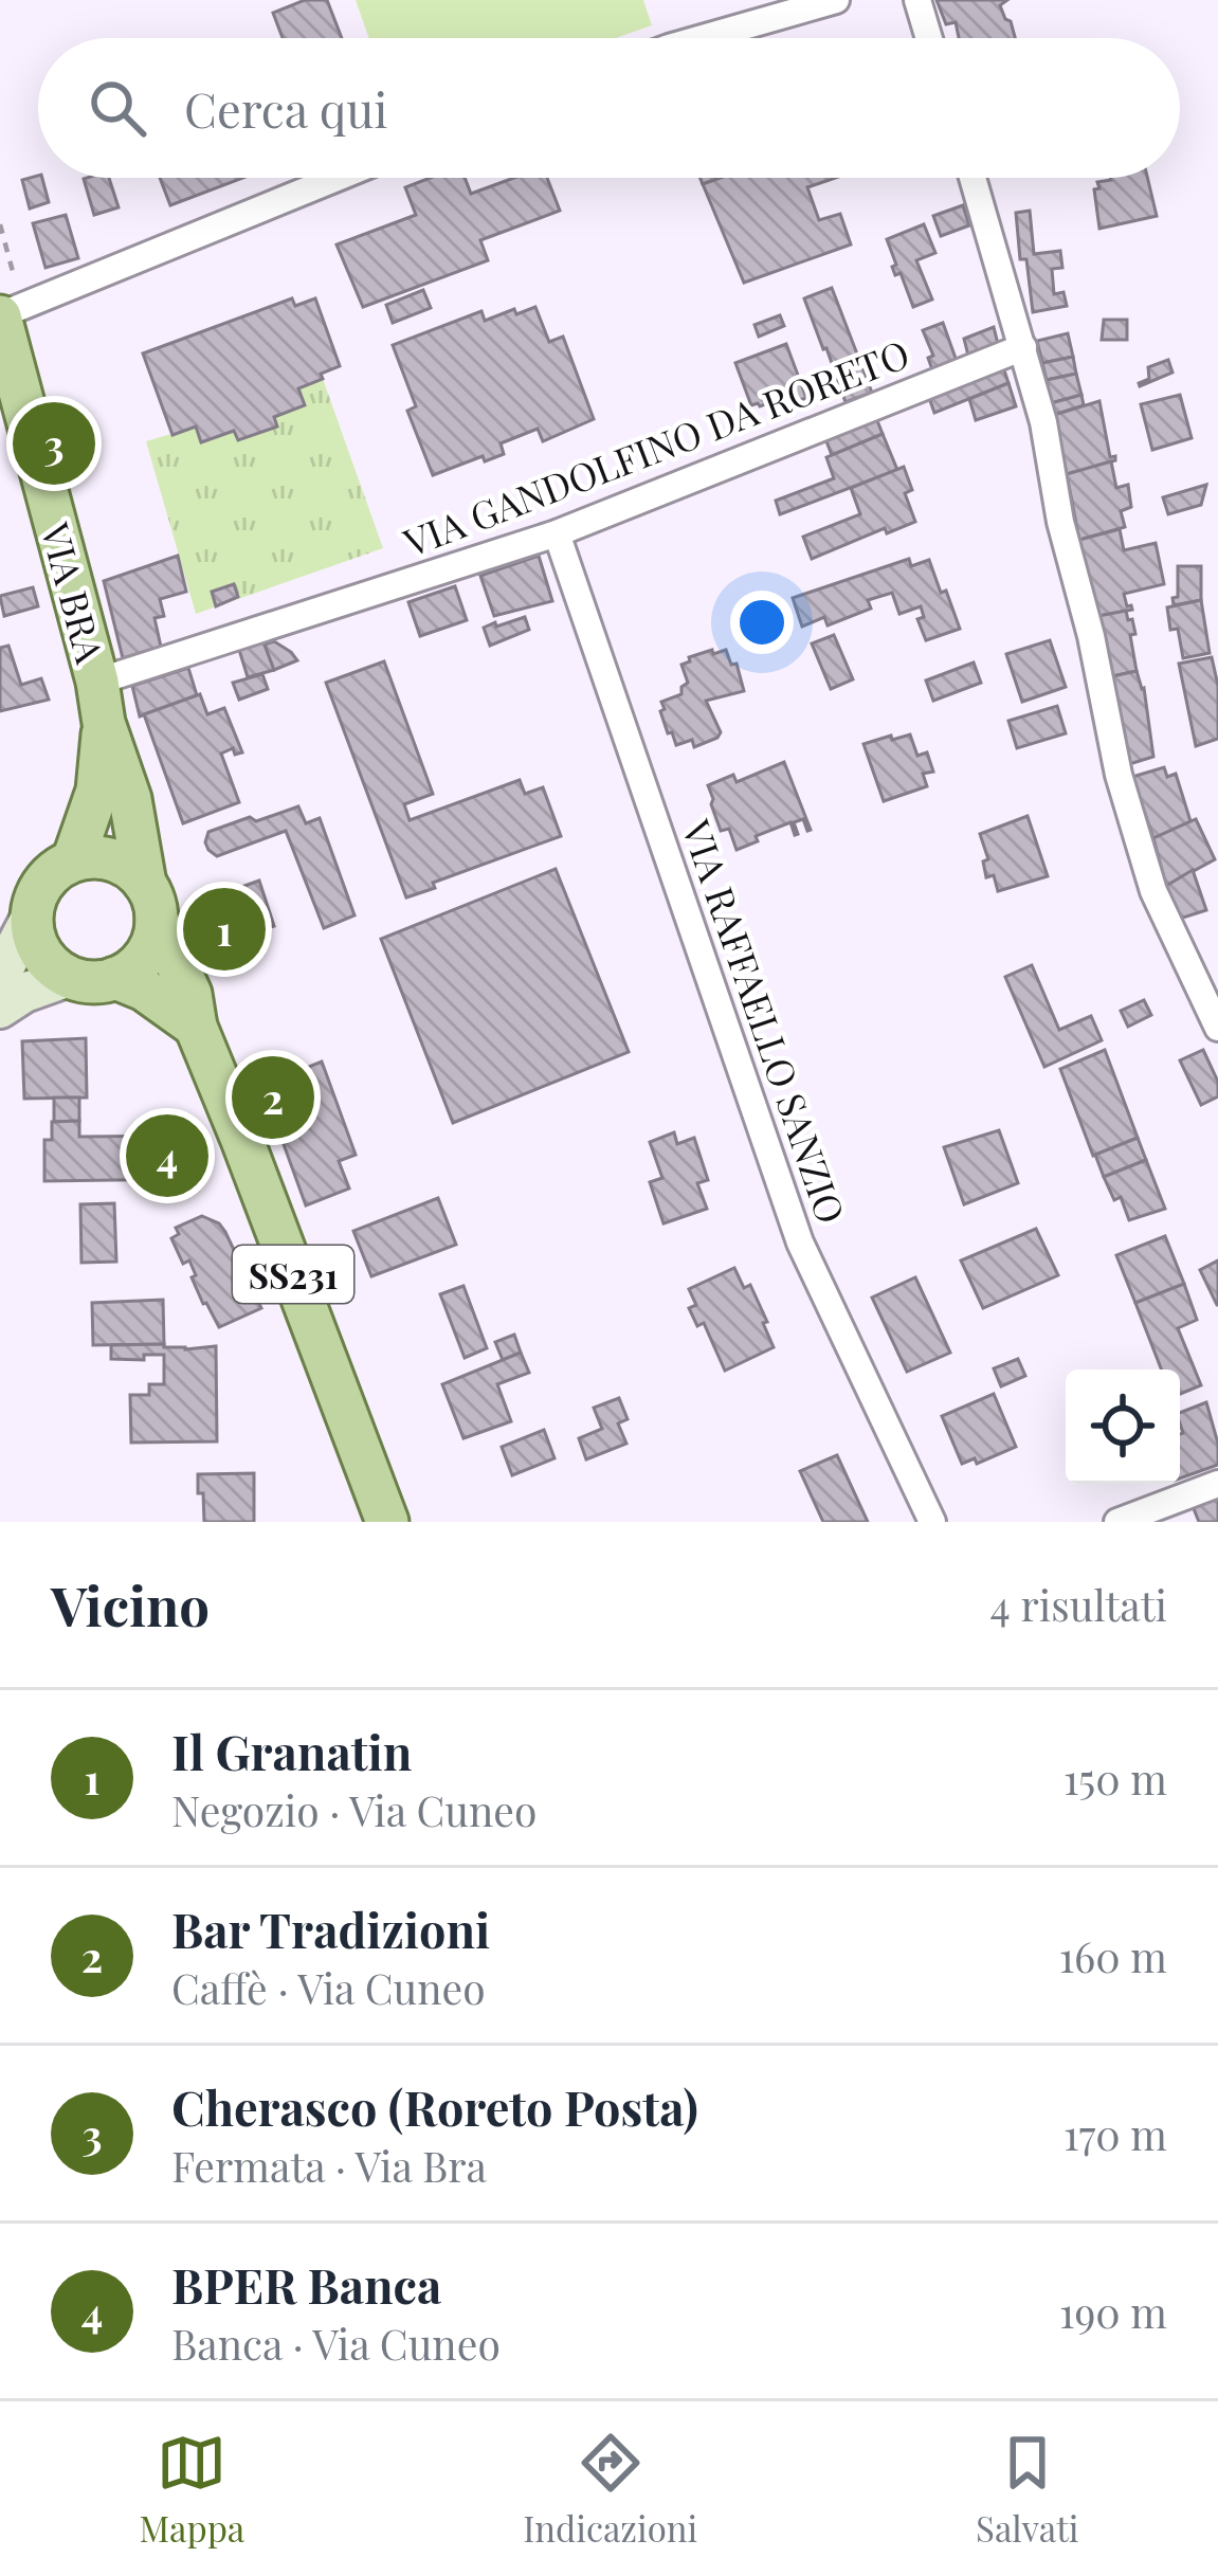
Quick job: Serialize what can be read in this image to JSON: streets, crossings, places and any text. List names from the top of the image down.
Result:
{
  "streets": {
    "main road": ["VIA BRA", "SS231"],
    "street": ["VIA GANDOLFINO DA RORETO", "VIA RAFFAELLO SANZIO"]
  },
  "crossings": [
    ["VIA GANDOLFINO DA RORETO", "VIA BRA"],
    ["VIA GANDOLFINO DA RORETO", "VIA RAFFAELLO SANZIO"],
    ["VIA GANDOLFINO DA RORETO", "SS231"],
    ["VIA BRA", "SS231"]
  ],
  "page": {
    "search": "Cerca qui",
    "pins": [
      "3",
      "1",
      "2",
      "4"
    ],
    "heading": ["Vicino", "4 risultati"],
    "list": [
      {
        "mark": "1",
        "name": "Il Granatin",
        "note": "Negozio · Via Cuneo",
        "value": "150 m"
      },
      {
        "mark": "2",
        "name": "Bar Tradizioni",
        "note": "Caffè · Via Cuneo",
        "value": "160 m"
      },
      {
        "mark": "3",
        "name": "Cherasco (Roreto Posta)",
        "note": "Fermata · Via Bra",
        "value": "170 m"
      },
      {
        "mark": "4",
        "name": "BPER Banca",
        "note": "Banca · Via Cuneo",
        "value": "190 m"
      }
    ],
    "nav": ["Mappa", "Indicazioni", "Salvati"]
  }
}
